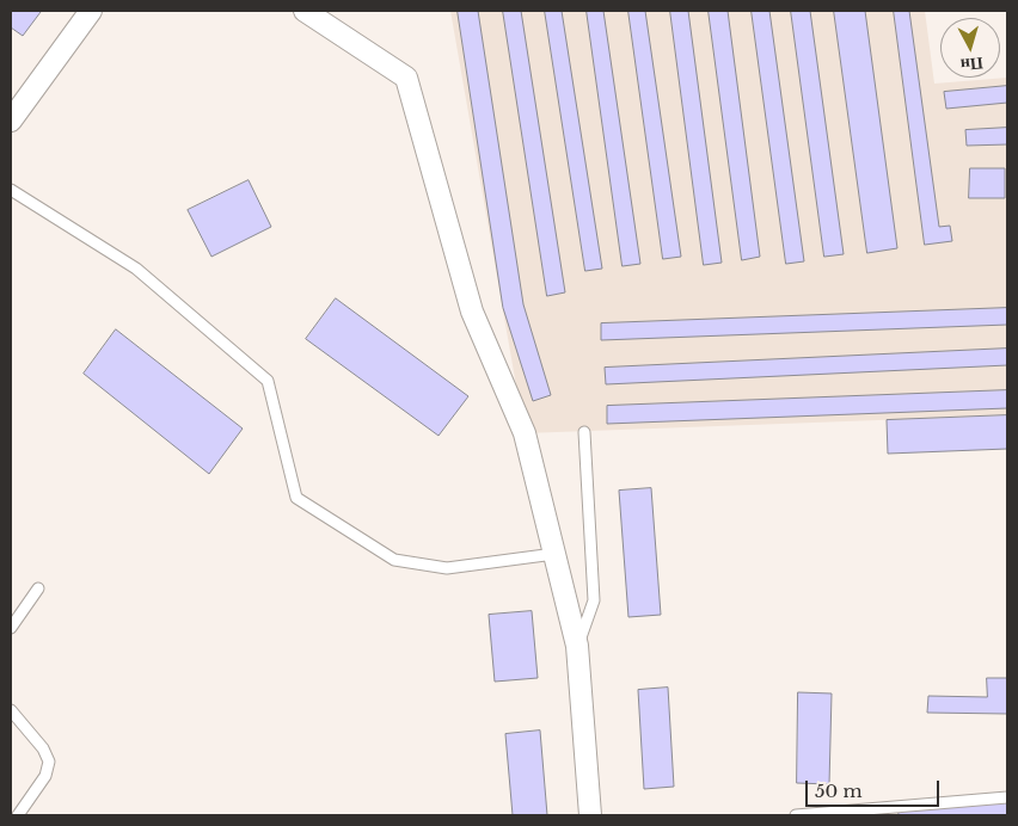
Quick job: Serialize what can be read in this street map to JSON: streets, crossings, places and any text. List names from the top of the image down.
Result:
{
  "scale_bar": "50 m",
  "north": "bottom"
}
